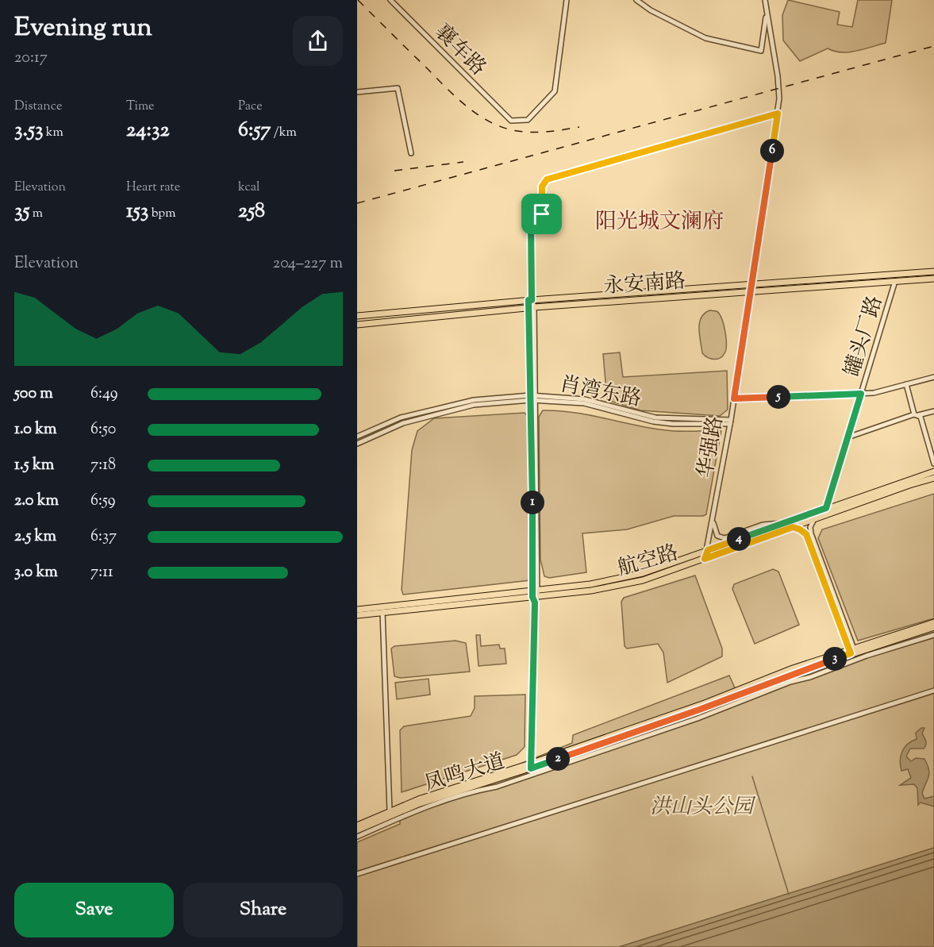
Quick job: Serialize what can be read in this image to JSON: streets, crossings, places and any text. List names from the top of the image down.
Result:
{
  "streets": {
    "main road": ["永安南路", "航空路", "凤鸣大道"],
    "street": [
      "襄车路",
      "罐头厂路",
      "肖湾东路",
      "华强路"
    ]
  },
  "crossings": [
    ["永安南路", "罐头厂路"],
    ["永安南路", "华强路"],
    ["罐头厂路", "航空路"],
    ["肖湾东路", "华强路"],
    ["华强路", "航空路"]
  ],
  "districts": ["阳光城文澜府"],
  "parks": ["洪山头公园"],
  "page": {
    "heading": ["Evening run", "20:17"],
    "stats": [
      ["Distance", "3.53 km"],
      ["Time", "24:32"],
      ["Pace", "6:57 /km"],
      ["Elevation", "35 m"],
      ["Heart rate", "153 bpm"],
      ["kcal", "258"]
    ],
    "pins": [
      "6",
      "5",
      "1",
      "4",
      "3",
      "2"
    ],
    "chart": ["Elevation", "204–227 m"],
    "list": [
      {
        "name": "500 m",
        "note": "6:49"
      },
      {
        "name": "1.0 km",
        "note": "6:50"
      },
      {
        "name": "1.5 km",
        "note": "7:18"
      },
      {
        "name": "2.0 km",
        "note": "6:59"
      },
      {
        "name": "2.5 km",
        "note": "6:37"
      },
      {
        "name": "3.0 km",
        "note": "7:11"
      }
    ],
    "buttons": ["Save", "Share"]
  }
}
